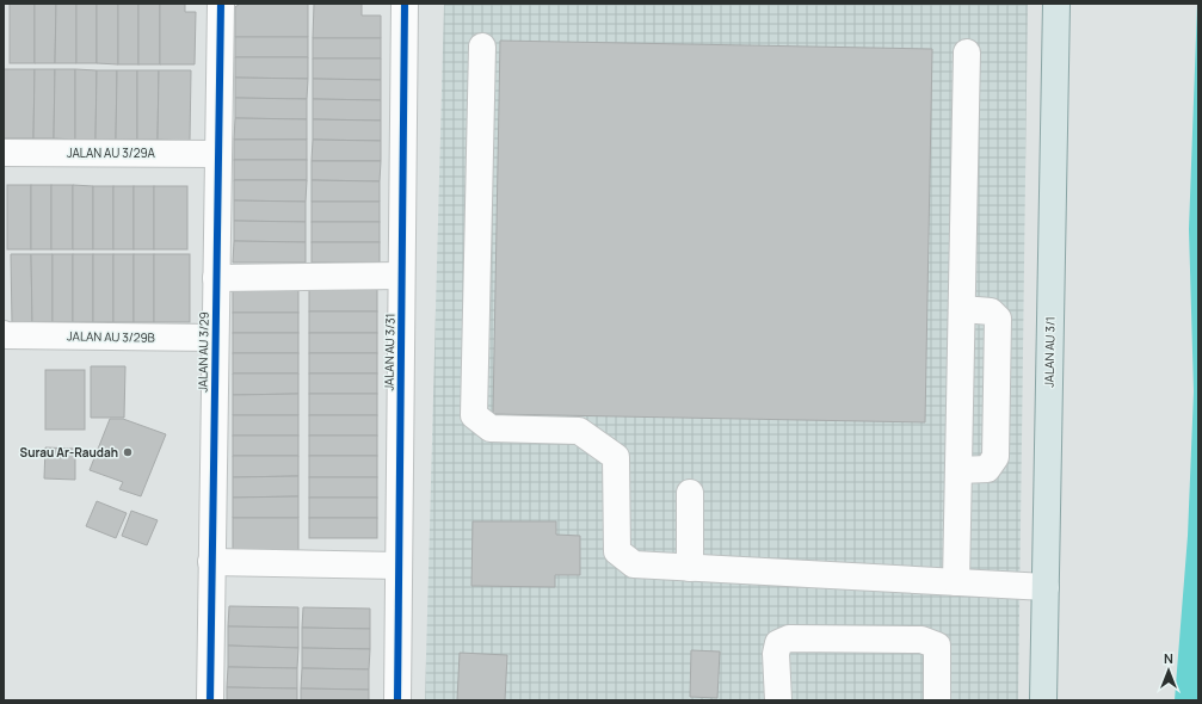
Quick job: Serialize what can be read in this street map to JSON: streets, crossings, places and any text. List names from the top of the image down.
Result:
{
  "streets": {
    "main road": ["JALAN AU 3/1"],
    "street": [
      "JALAN AU 3/29A",
      "JALAN AU 3/29B",
      "JALAN AU 3/29",
      "JALAN AU 3/31"
    ]
  },
  "crossings": [
    ["JALAN AU 3/29A", "JALAN AU 3/29"],
    ["JALAN AU 3/29B", "JALAN AU 3/29"]
  ],
  "places": ["Surau Ar-Raudah"],
  "north": "top"
}
